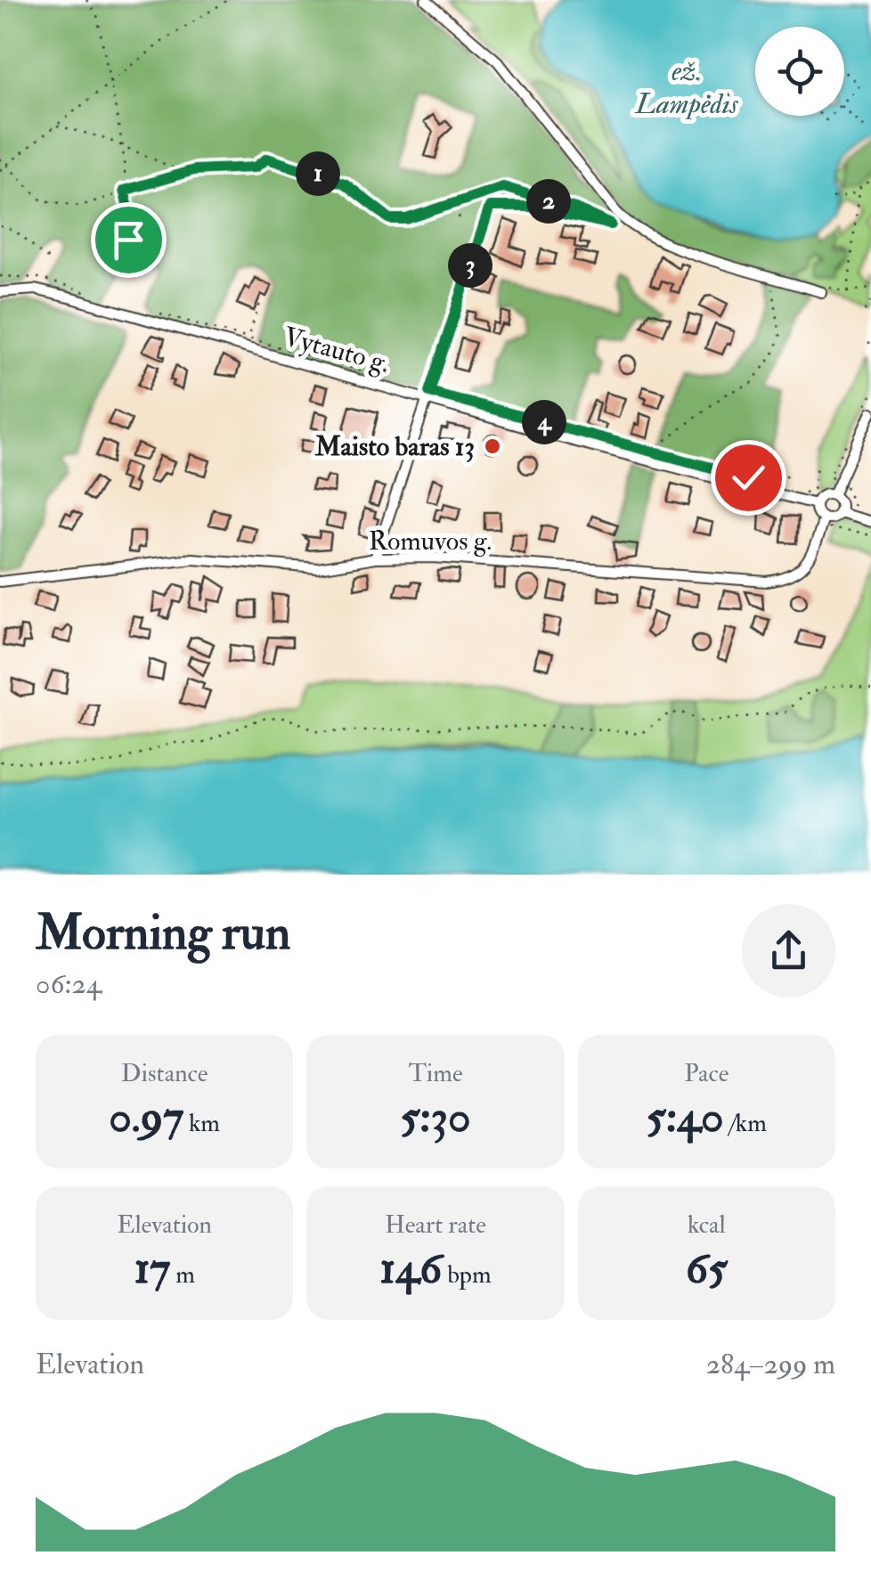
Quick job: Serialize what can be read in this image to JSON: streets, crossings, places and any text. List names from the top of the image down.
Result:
{
  "streets": {
    "street": ["Vytauto g.", "Romuvos g."]
  },
  "water": ["ež. Lampėdis"],
  "places": ["Maisto baras 13"],
  "page": {
    "pins": [
      "1",
      "2",
      "3",
      "4"
    ],
    "heading": ["Morning run", "06:24"],
    "stats": [
      ["Distance", "0.97 km"],
      ["Time", "5:30"],
      ["Pace", "5:40 /km"],
      ["Elevation", "17 m"],
      ["Heart rate", "146 bpm"],
      ["kcal", "65"]
    ],
    "chart": ["Elevation", "284–299 m"]
  }
}
